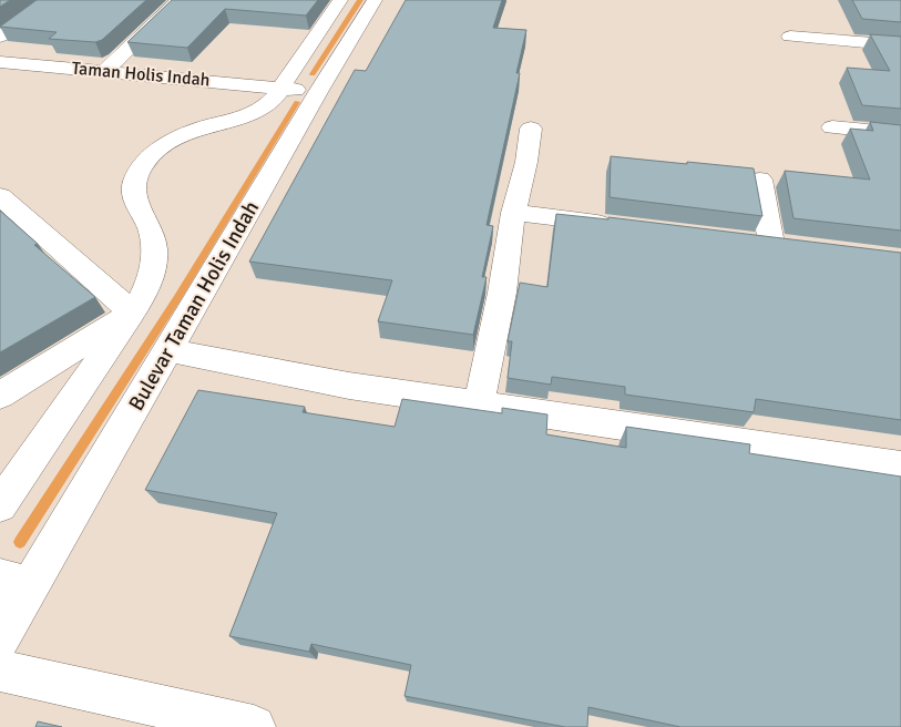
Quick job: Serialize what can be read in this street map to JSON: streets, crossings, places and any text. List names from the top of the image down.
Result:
{
  "streets": {
    "street": ["Taman Holis Indah", "Bulevar Taman Holis Indah"]
  },
  "crossings": [
    ["Taman Holis Indah", "Bulevar Taman Holis Indah"]
  ]
}
